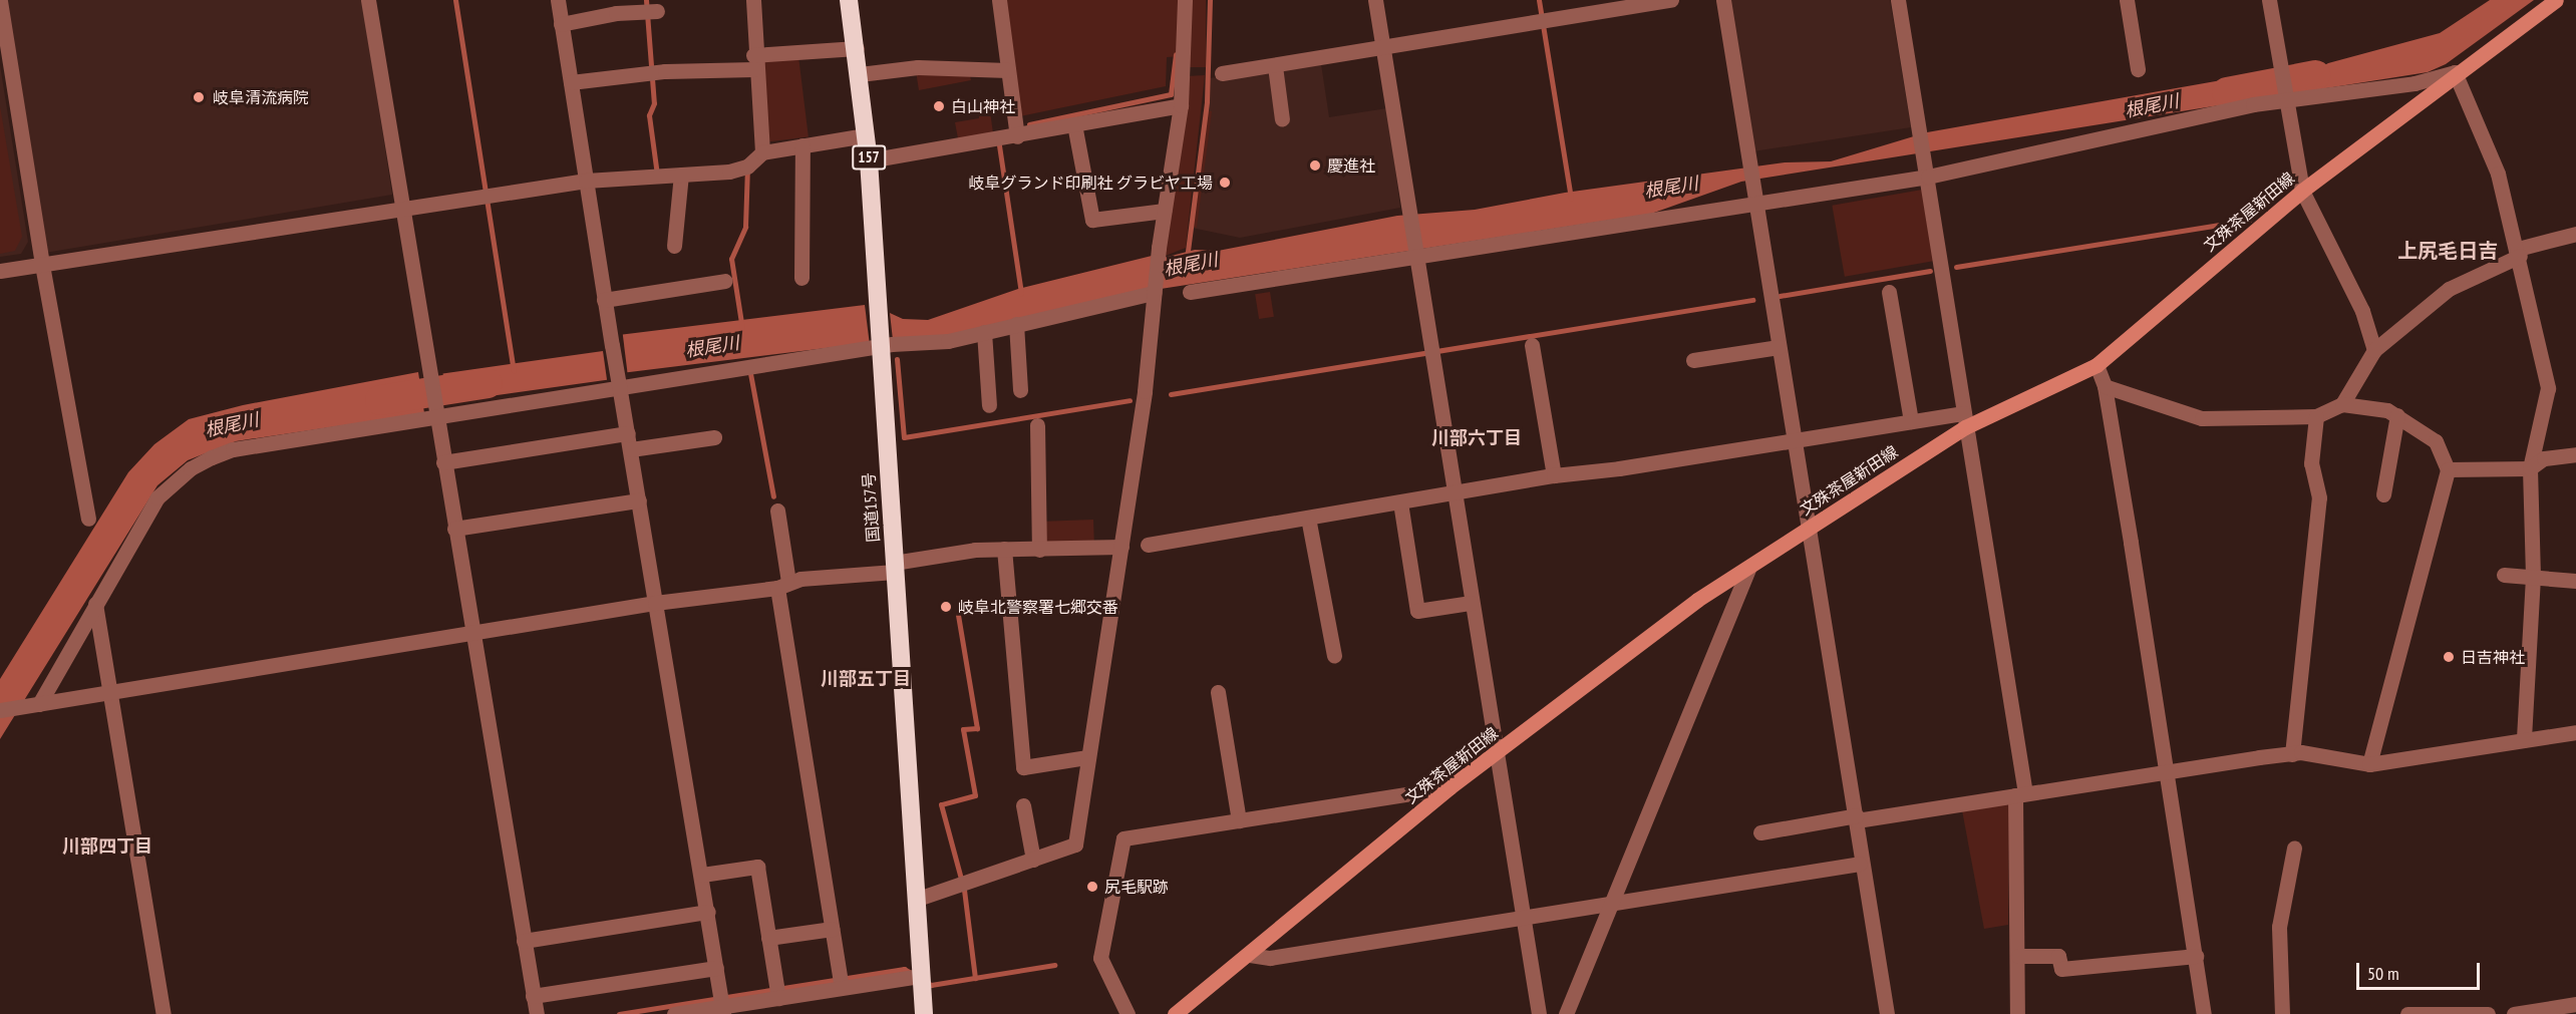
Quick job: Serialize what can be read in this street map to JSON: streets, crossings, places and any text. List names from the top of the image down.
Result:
{
  "streets": {
    "highway": ["157", "国道157号"],
    "main road": ["文殊茶屋新田線"]
  },
  "districts": [
    "上尻毛日吉",
    "川部六丁目",
    "川部五丁目",
    "川部四丁目"
  ],
  "water": ["根尾川"],
  "places": [
    "岐阜清流病院",
    "白山神社",
    "慶進社",
    "岐阜グランド印刷社 グラビヤ工場",
    "岐阜北警察署七郷交番",
    "日吉神社",
    "尻毛駅跡"
  ],
  "scale_bar": "50 m"
}
